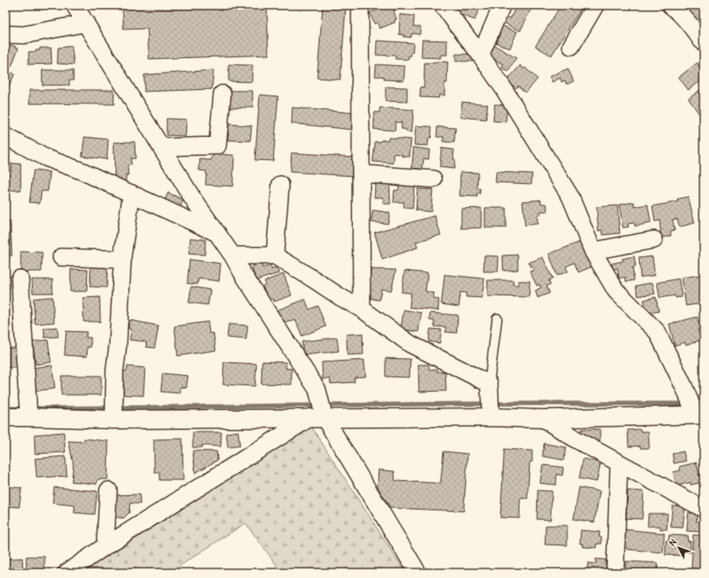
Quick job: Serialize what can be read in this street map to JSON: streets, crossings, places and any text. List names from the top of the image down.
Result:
{
  "north": "top left"
}
